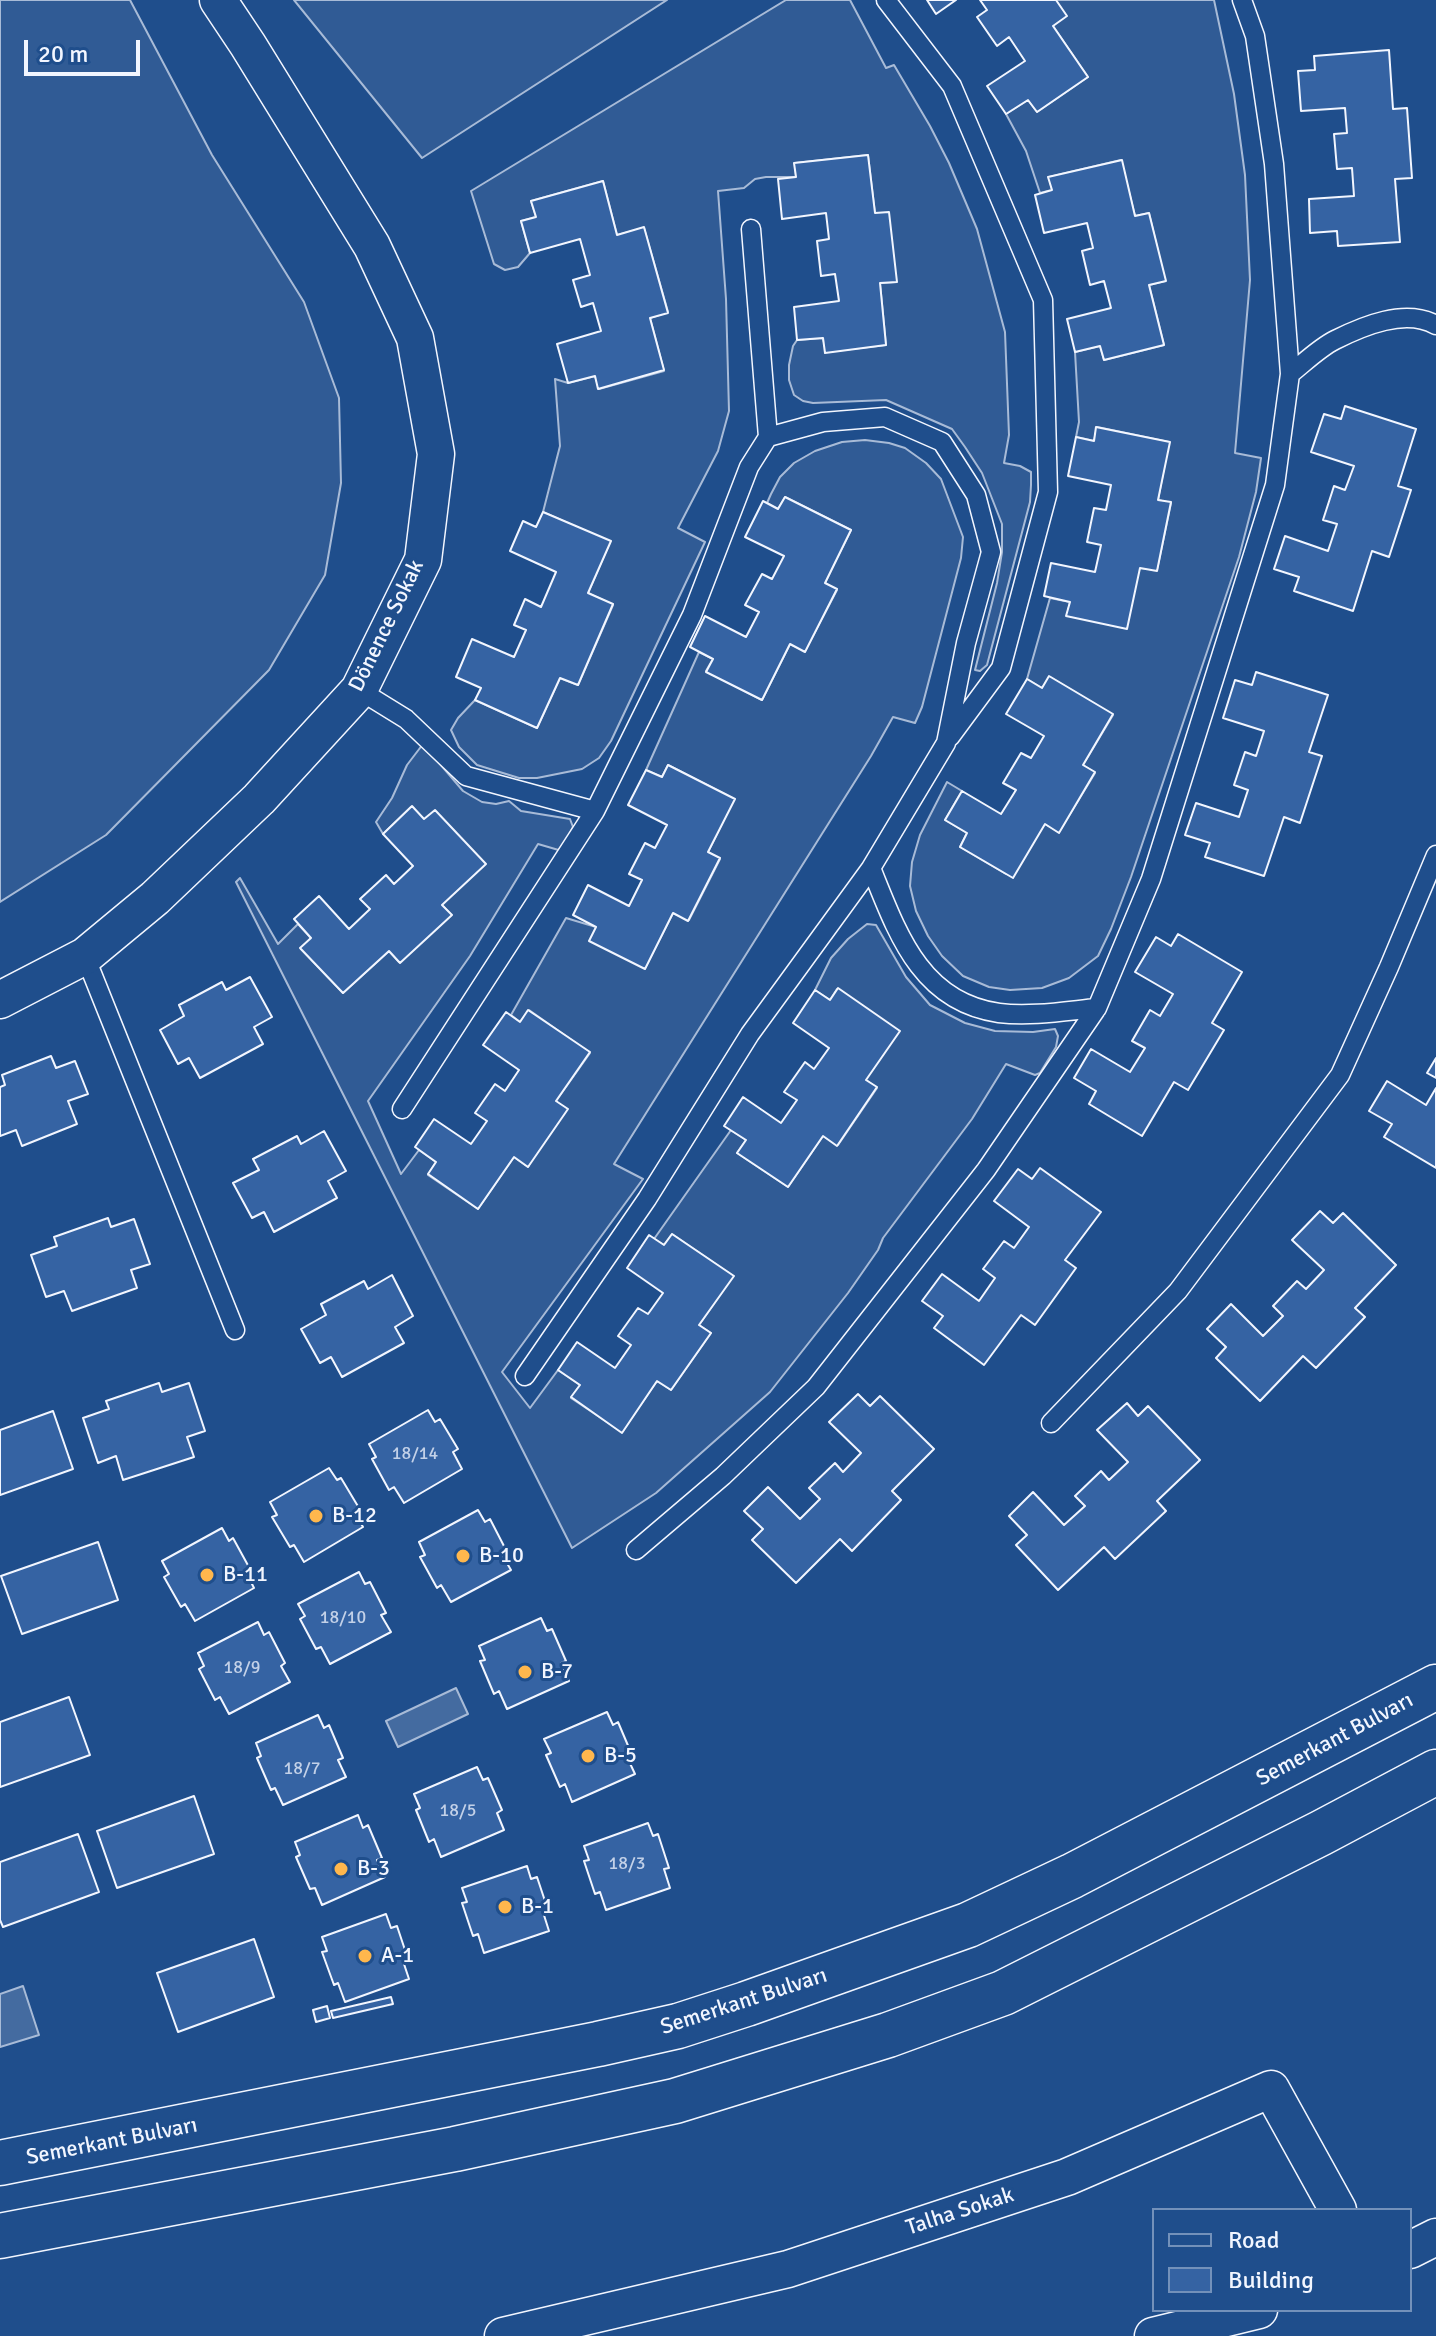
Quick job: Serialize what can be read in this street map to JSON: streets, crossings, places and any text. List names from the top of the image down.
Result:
{
  "streets": {
    "main road": ["Semerkant Bulvarı"],
    "street": ["Dönence Sokak", "Talha Sokak"]
  },
  "places": [
    "B-12",
    "B-10",
    "B-11",
    "B-7",
    "B-5",
    "B-3",
    "B-1",
    "A-1"
  ],
  "house_numbers": [
    "18/14",
    "18/10",
    "18/9",
    "18/7",
    "18/5",
    "18/3"
  ],
  "legend": ["Road", "Building"],
  "scale_bar": "20 m"
}
